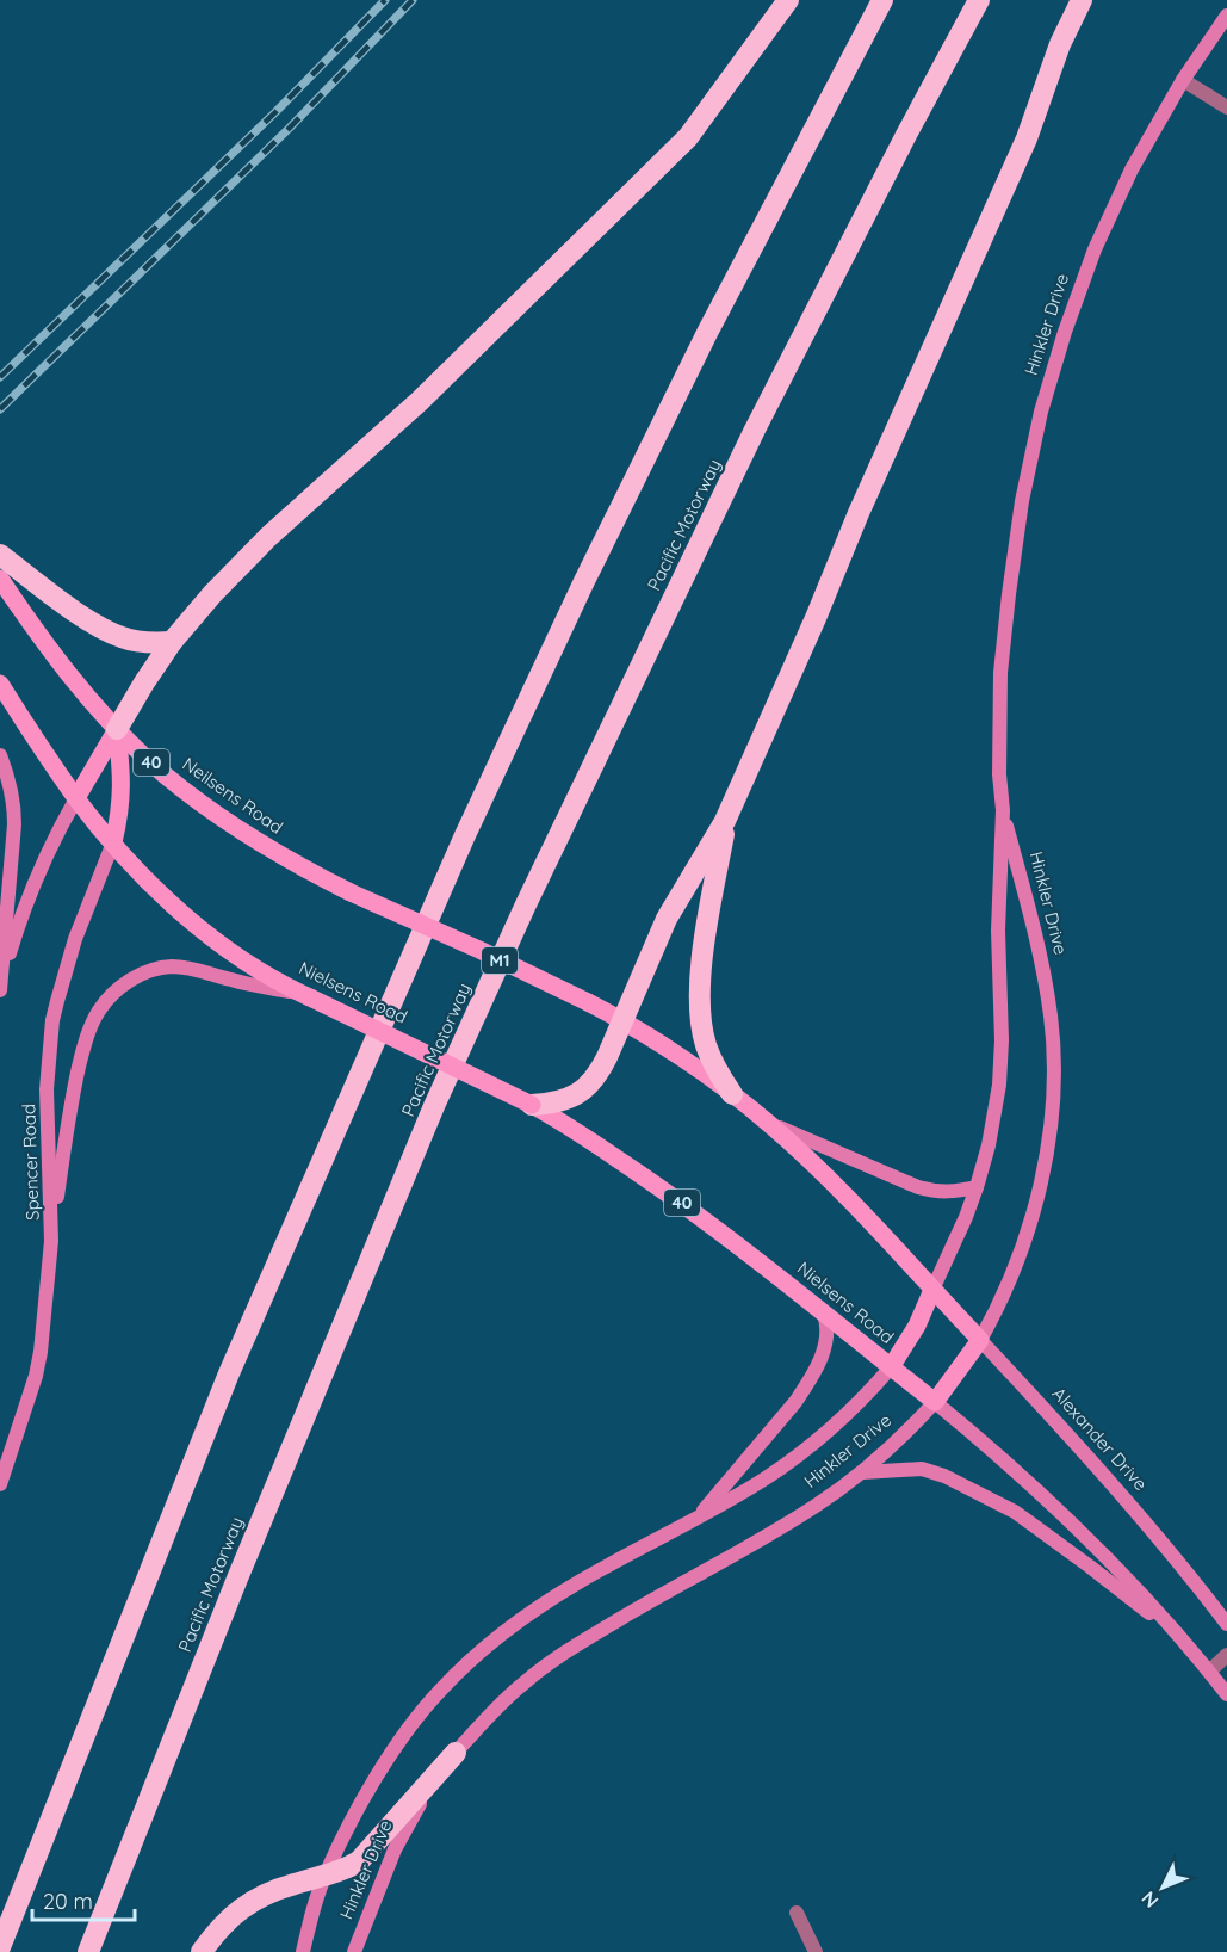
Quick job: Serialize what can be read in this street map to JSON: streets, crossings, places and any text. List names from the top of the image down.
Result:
{
  "streets": {
    "highway": ["Pacific Motorway", "M1"],
    "main road": [
      "Hinkler Drive",
      "40",
      "Neilsens Road",
      "Nielsens Road",
      "Alexander Drive"
    ],
    "street": ["Spencer Road"]
  },
  "crossings": [
    ["Hinkler Drive", "40"],
    ["Hinkler Drive", "Nielsens Road"],
    ["Hinkler Drive", "Alexander Drive"],
    ["40", "Neilsens Road"],
    ["40", "Nielsens Road"],
    ["40", "Alexander Drive"],
    ["Nielsens Road", "Spencer Road"]
  ],
  "scale_bar": "20 m",
  "north": "bottom left"
}
